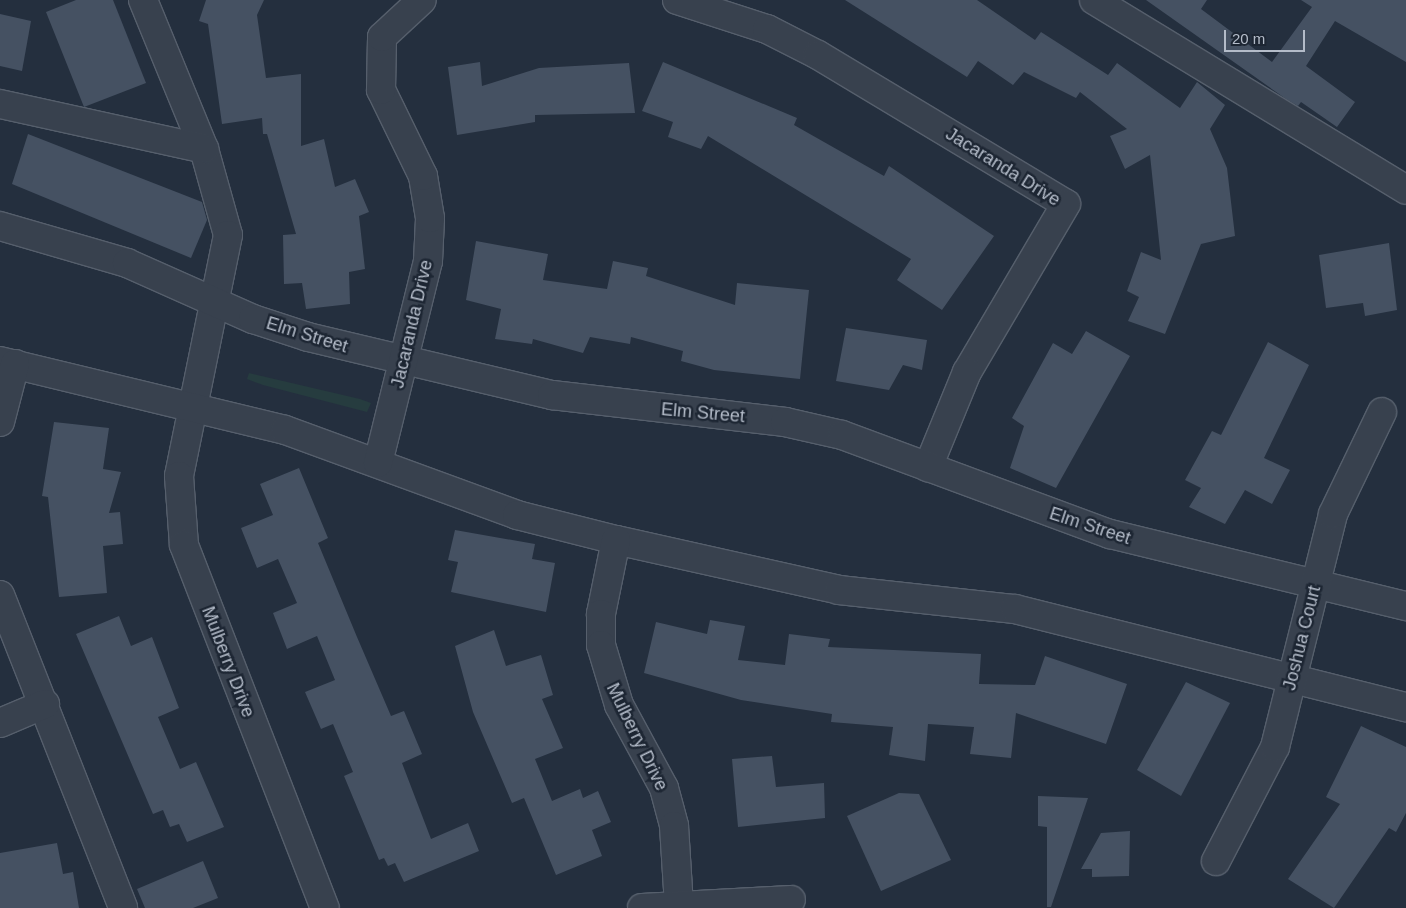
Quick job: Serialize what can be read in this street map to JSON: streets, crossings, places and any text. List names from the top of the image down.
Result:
{
  "streets": {
    "street": [
      "Jacaranda Drive",
      "Elm Street",
      "Joshua Court",
      "Mulberry Drive"
    ]
  },
  "crossings": [
    ["Jacaranda Drive", "Elm Street"],
    ["Elm Street", "Joshua Court"],
    ["Elm Street", "Mulberry Drive"]
  ],
  "scale_bar": "20 m"
}
